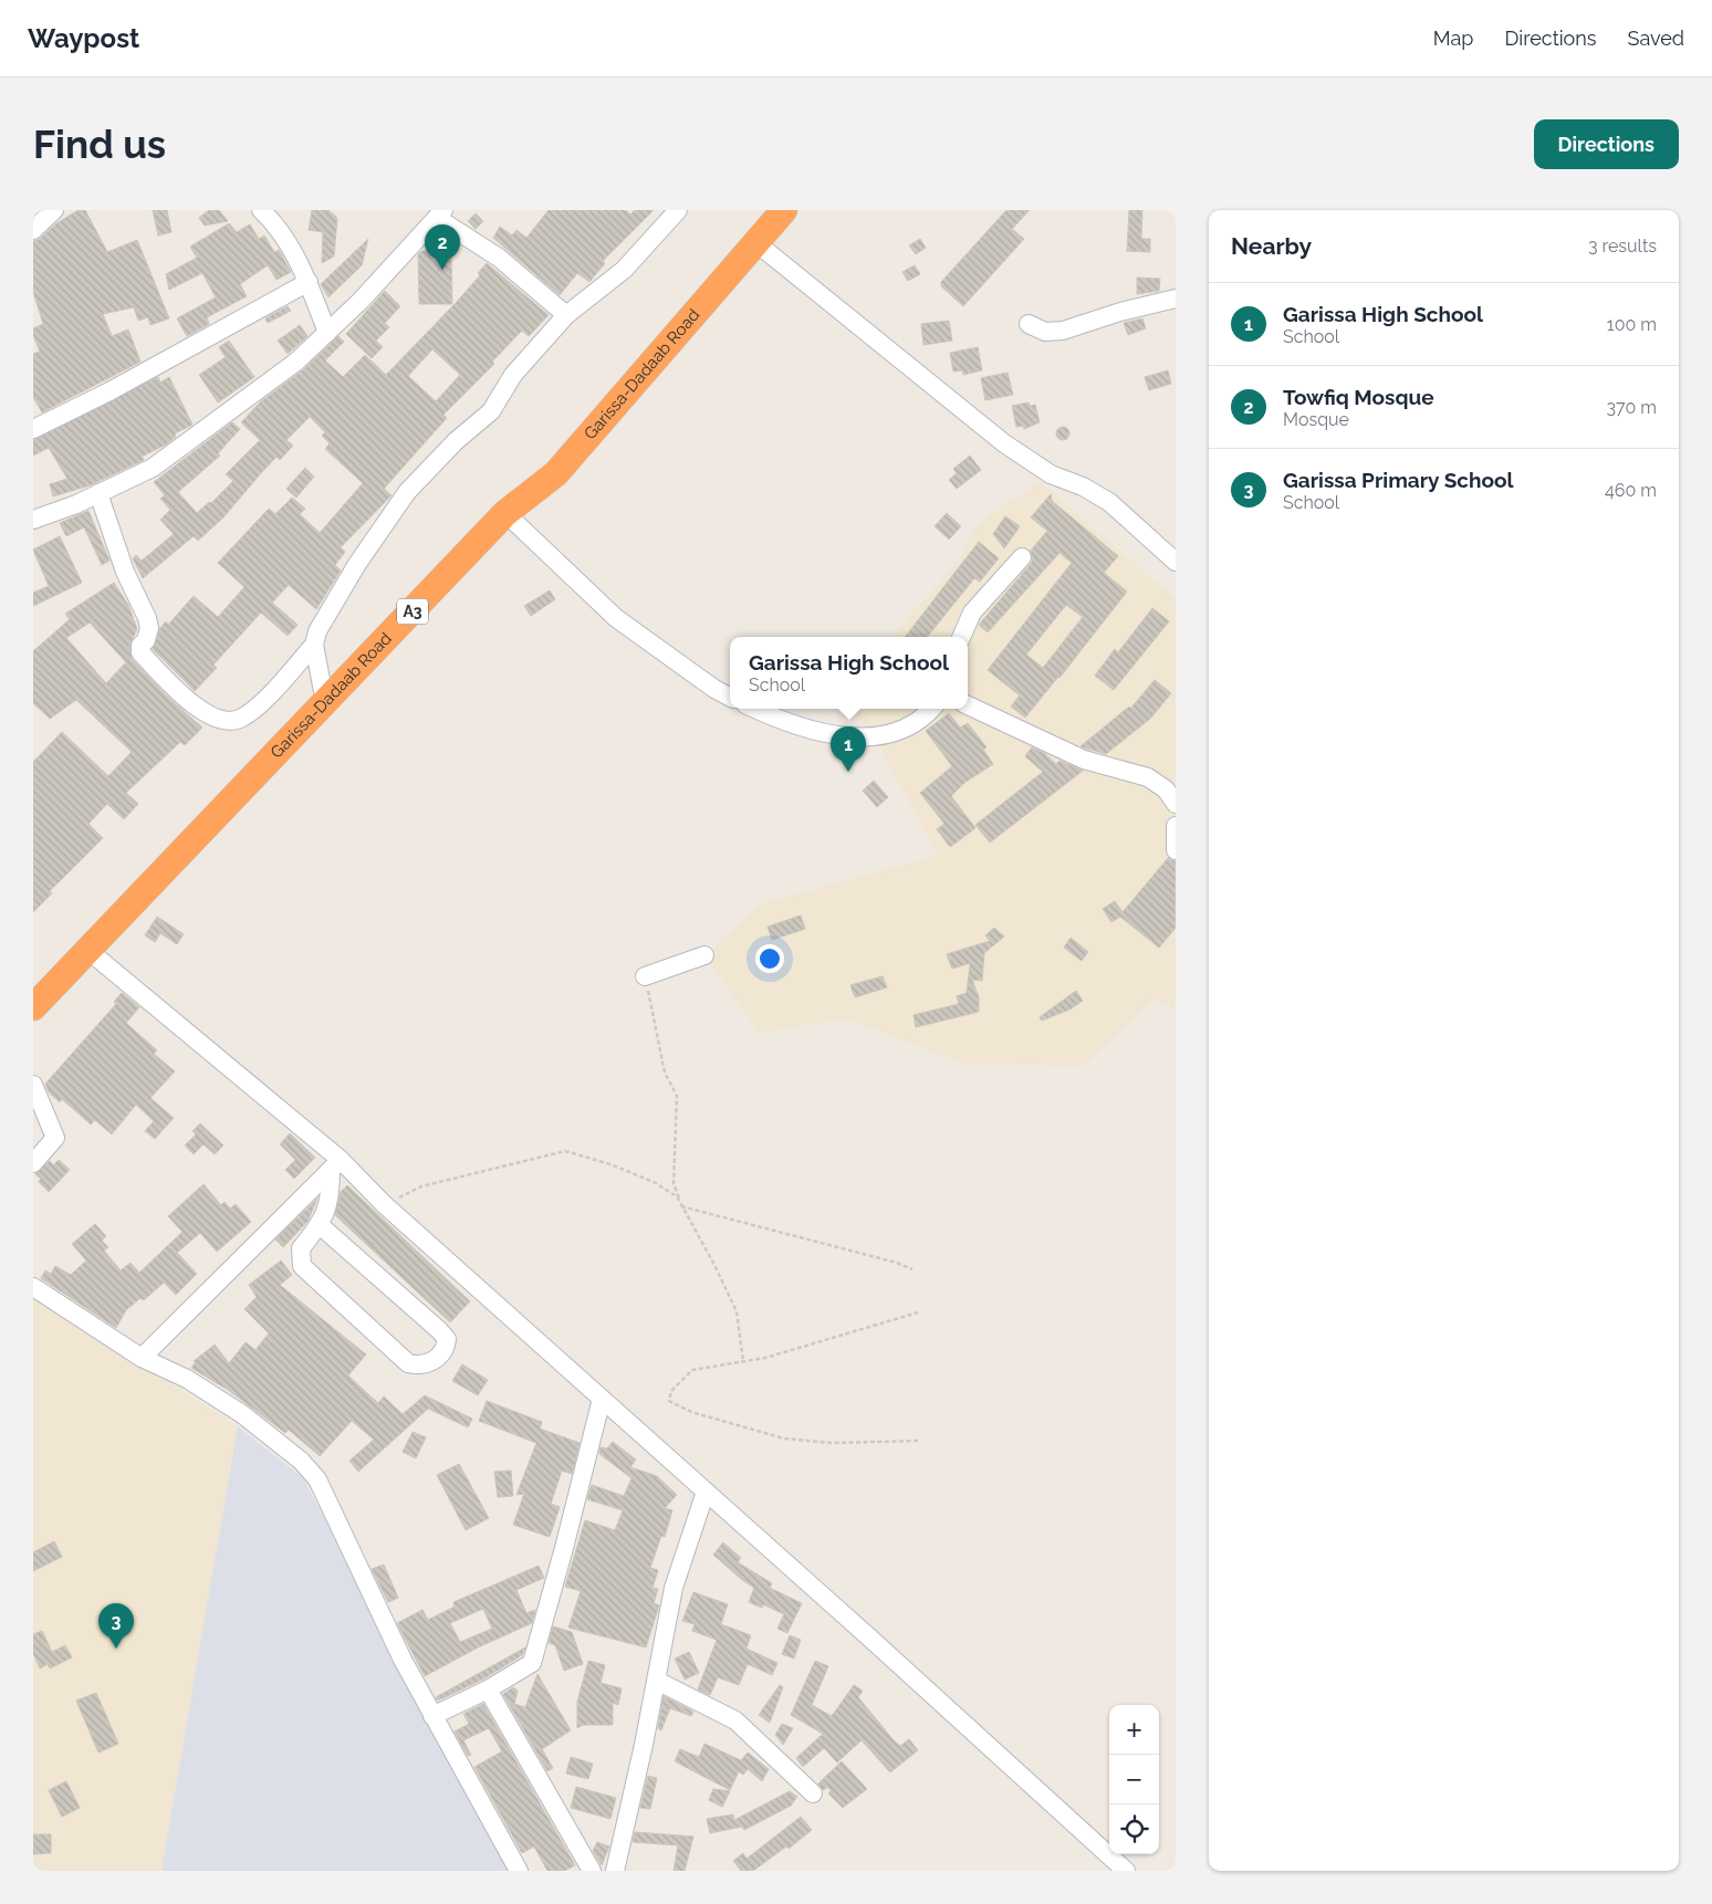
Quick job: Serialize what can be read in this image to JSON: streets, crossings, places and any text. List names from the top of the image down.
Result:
{
  "streets": {
    "highway": ["Garissa-Dadaab Road", "A3"]
  },
  "page": {
    "header": "Waypost",
    "nav": ["Map", "Directions", "Saved"],
    "buttons": "Directions",
    "title": "Find us",
    "heading": ["Nearby", "3 results"],
    "pins": ["2", "1", "3"],
    "list": [
      {
        "mark": "1",
        "name": "Garissa High School",
        "note": "School",
        "value": "100 m"
      },
      {
        "mark": "2",
        "name": "Towfiq Mosque",
        "note": "Mosque",
        "value": "370 m"
      },
      {
        "mark": "3",
        "name": "Garissa Primary School",
        "note": "School",
        "value": "460 m"
      }
    ],
    "popup": ["Garissa High School", "School"],
    "map_buttons": ["+", "−"]
  }
}
